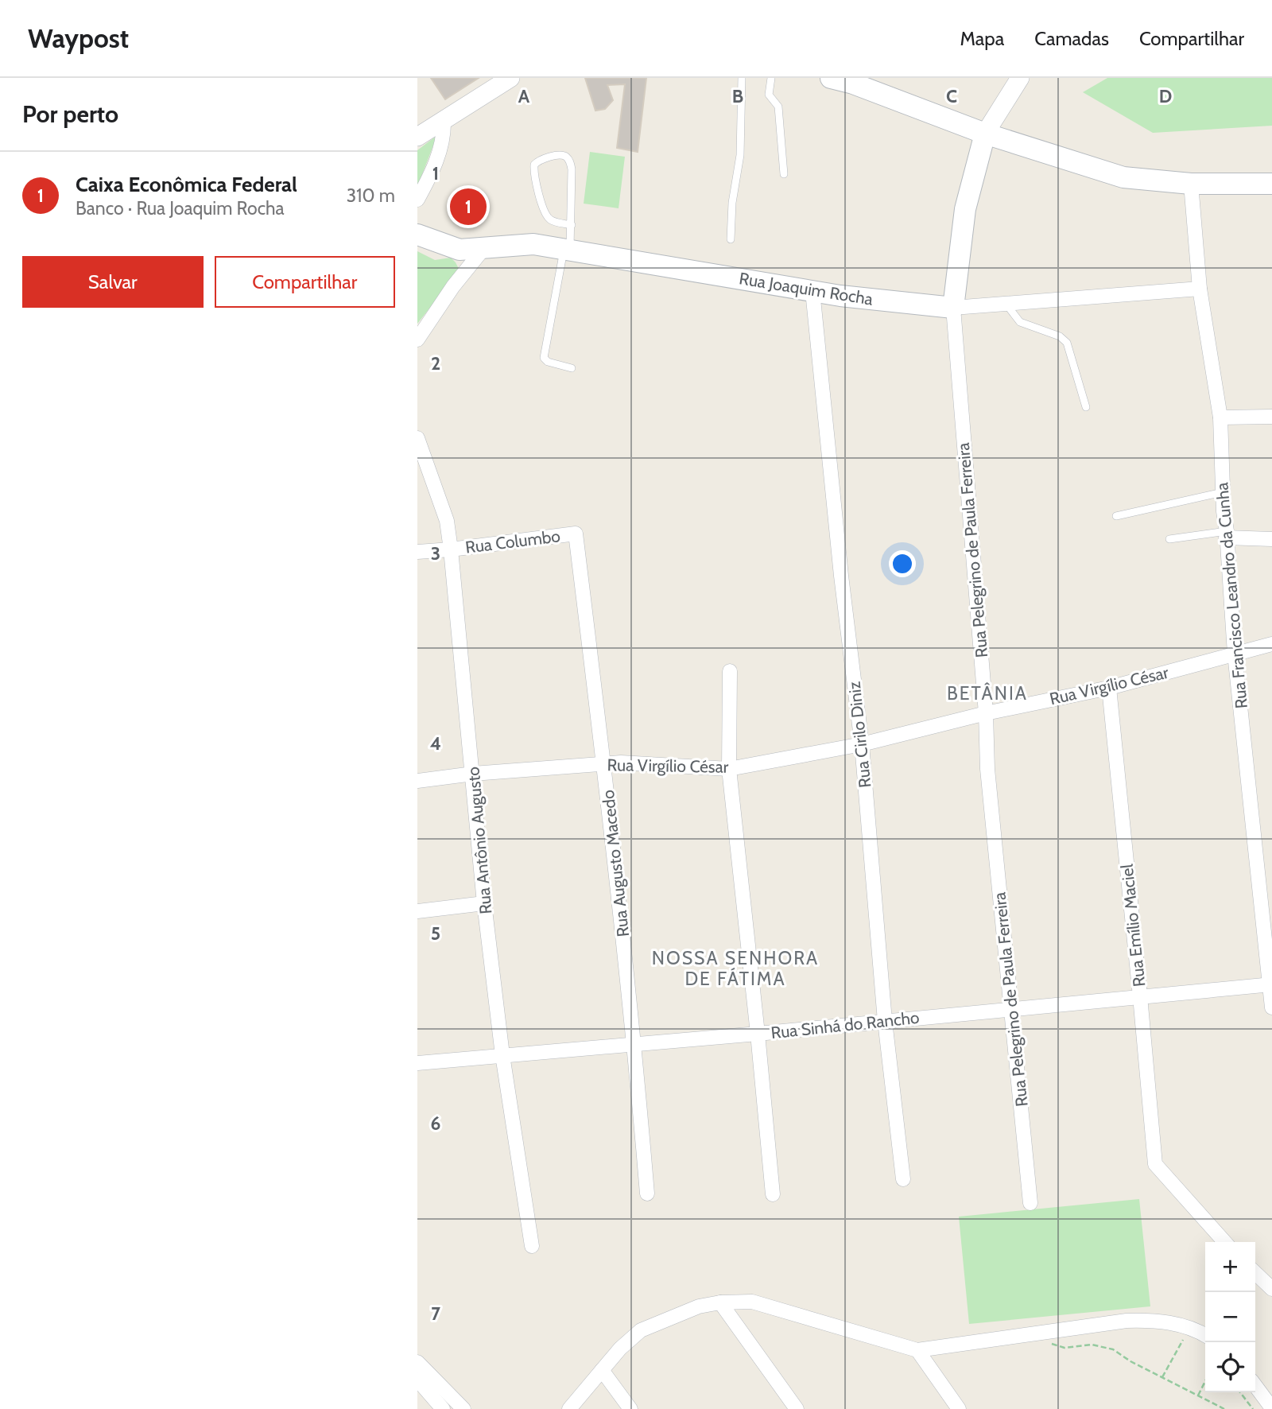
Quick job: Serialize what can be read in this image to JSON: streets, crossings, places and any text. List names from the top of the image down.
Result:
{
  "streets": {
    "main road": ["Rua Joaquim Rocha", "Rua Pelegrino de Paula Ferreira"],
    "street": [
      "Rua Columbo",
      "Rua Francisco Leandro da Cunha",
      "Rua Virgílio César",
      "Rua Cirilo Diniz",
      "Rua Antônio Augusto",
      "Rua Augusto Macedo",
      "Rua Emílio Maciel",
      "Rua Sinhá do Rancho"
    ]
  },
  "crossings": [
    ["Rua Joaquim Rocha", "Rua Pelegrino de Paula Ferreira"],
    ["Rua Joaquim Rocha", "Rua Francisco Leandro da Cunha"],
    ["Rua Joaquim Rocha", "Rua Cirilo Diniz"],
    ["Rua Columbo", "Rua Antônio Augusto"],
    ["Rua Columbo", "Rua Augusto Macedo"],
    ["Rua Pelegrino de Paula Ferreira", "Rua Virgílio César"],
    ["Rua Pelegrino de Paula Ferreira", "Rua Sinhá do Rancho"],
    ["Rua Francisco Leandro da Cunha", "Rua Virgílio César"],
    ["Rua Francisco Leandro da Cunha", "Rua Sinhá do Rancho"],
    ["Rua Virgílio César", "Rua Cirilo Diniz"],
    ["Rua Virgílio César", "Rua Antônio Augusto"],
    ["Rua Virgílio César", "Rua Augusto Macedo"],
    ["Rua Virgílio César", "Rua Emílio Maciel"],
    ["Rua Cirilo Diniz", "Rua Sinhá do Rancho"],
    ["Rua Antônio Augusto", "Rua Sinhá do Rancho"],
    ["Rua Augusto Macedo", "Rua Sinhá do Rancho"],
    ["Rua Emílio Maciel", "Rua Sinhá do Rancho"]
  ],
  "districts": ["BETÂNIA", "NOSSA SENHORA DE FÁTIMA"],
  "page": {
    "header": "Waypost",
    "nav": ["Mapa", "Camadas", "Compartilhar"],
    "heading": "Por perto",
    "list": [
      {
        "mark": "1",
        "name": "Caixa Econômica Federal",
        "note": "Banco · Rua Joaquim Rocha",
        "value": "310 m"
      }
    ],
    "pins": "1",
    "buttons": ["Salvar", "Compartilhar"],
    "map_buttons": ["+", "−"]
  },
  "grid": {
    "columns": [
      "A",
      "B",
      "C",
      "D"
    ],
    "rows": [
      "1",
      "2",
      "3",
      "4",
      "5",
      "6",
      "7"
    ]
  }
}
